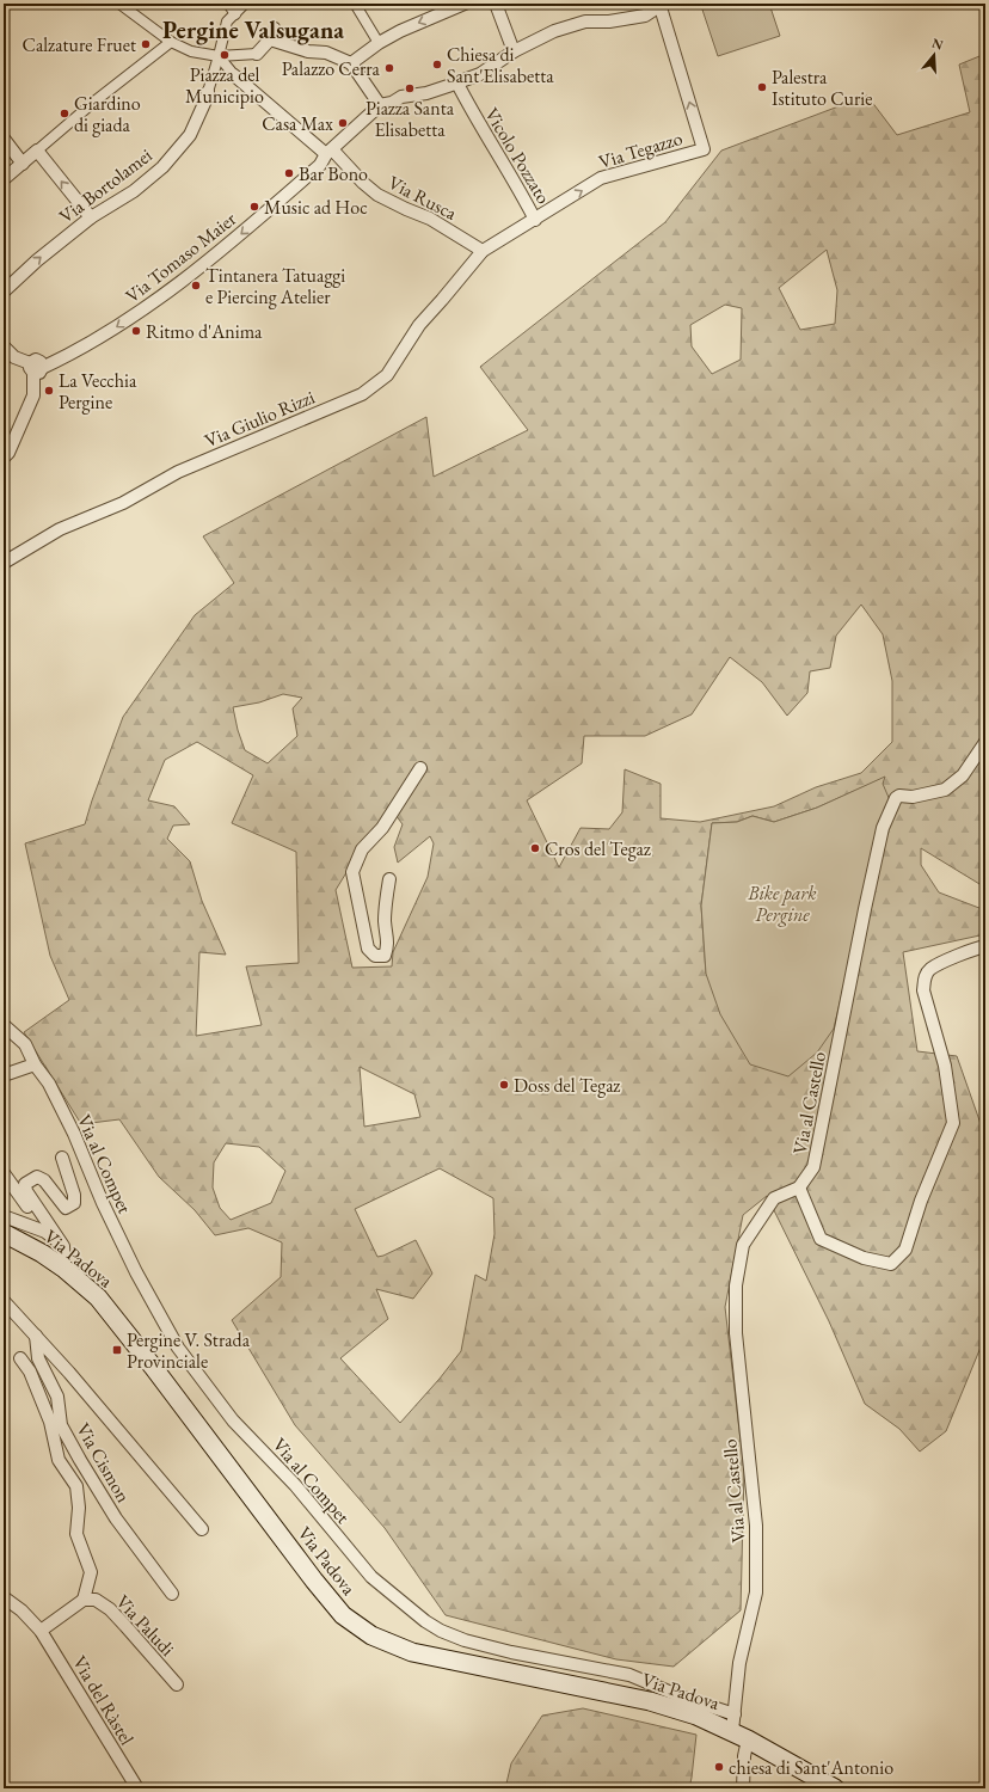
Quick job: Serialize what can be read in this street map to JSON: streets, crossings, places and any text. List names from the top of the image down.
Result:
{
  "streets": {
    "main road": ["Via Padova"],
    "street": [
      "Via Tegazzo",
      "Vicolo Pozzato",
      "Via Bortolamei",
      "Via Rusca",
      "Via Tomaso Maier",
      "Via Giulio Rizzi",
      "Via al Castello",
      "Via al Compet",
      "Via Cismon",
      "Via Paludi",
      "Via del Ràstel"
    ]
  },
  "crossings": [
    ["Via Tegazzo", "Vicolo Pozzato"],
    ["Via Tegazzo", "Via Rusca"],
    ["Via Tegazzo", "Via Giulio Rizzi"],
    ["Via Rusca", "Via Tomaso Maier"],
    ["Via Rusca", "Via Giulio Rizzi"],
    ["Via al Castello", "Via al Compet"],
    ["Via al Castello", "Via Padova"],
    ["Via al Compet", "Via Padova"]
  ],
  "one_way": ["Via Tomaso Maier"],
  "districts": ["Pergine Valsugana"],
  "parks": ["Bike park Pergine"],
  "places": {
    "other": [
      "Calzature Fruet",
      "Piazza del Municipio",
      "Chiesa di Sant'Elisabetta",
      "Palazzo Cerra",
      "Palestra Istituto Curie",
      "Piazza Santa Elisabetta",
      "Giardino di giada",
      "Casa Max",
      "Bar Bono",
      "Music ad Hoc",
      "Tintanera Tatuaggi e Piercing Atelier",
      "Ritmo d'Anima",
      "La Vecchia Pergine",
      "Cros del Tegaz",
      "Doss del Tegaz",
      "chiesa di Sant'Antonio"
    ],
    "transit": ["Pergine V. Strada Provinciale"]
  },
  "north": "top"
}
